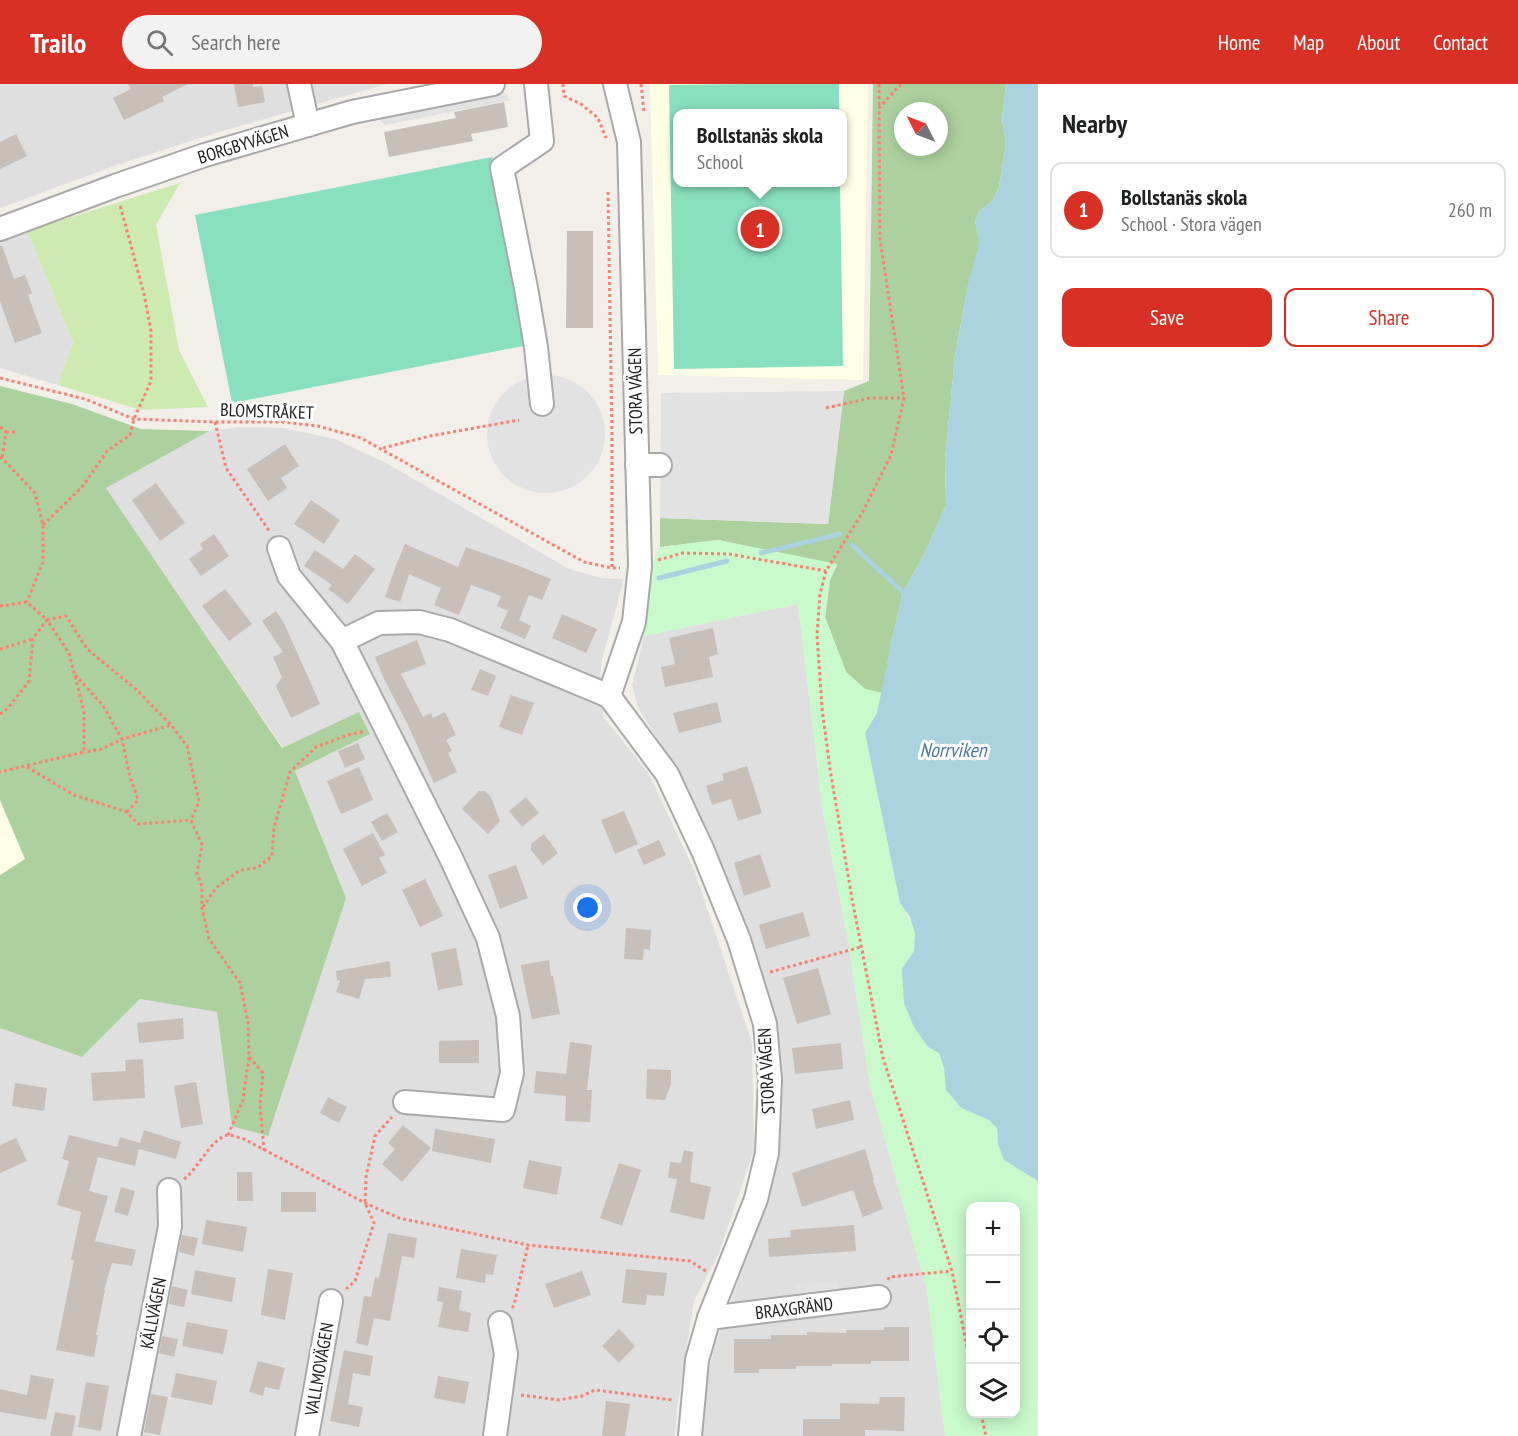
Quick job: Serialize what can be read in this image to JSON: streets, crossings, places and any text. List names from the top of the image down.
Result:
{
  "streets": {
    "street": [
      "BORGBYVÄGEN",
      "STORA VÄGEN",
      "BRAXGRÄND",
      "KÄLLVÄGEN",
      "VALLMOVÄGEN"
    ],
    "path": ["BLOMSTRÅKET"]
  },
  "crossings": [
    ["STORA VÄGEN", "BRAXGRÄND"]
  ],
  "water": ["Norrviken"],
  "north": "top left",
  "page": {
    "header": "Trailo",
    "search": "Search here",
    "nav": [
      "Home",
      "Map",
      "About",
      "Contact"
    ],
    "heading": "Nearby",
    "popup": ["Bollstanäs skola", "School"],
    "list": [
      {
        "mark": "1",
        "name": "Bollstanäs skola",
        "note": "School · Stora vägen",
        "value": "260 m"
      }
    ],
    "pins": "1",
    "buttons": ["Save", "Share"],
    "map_buttons": ["+", "−"]
  }
}
